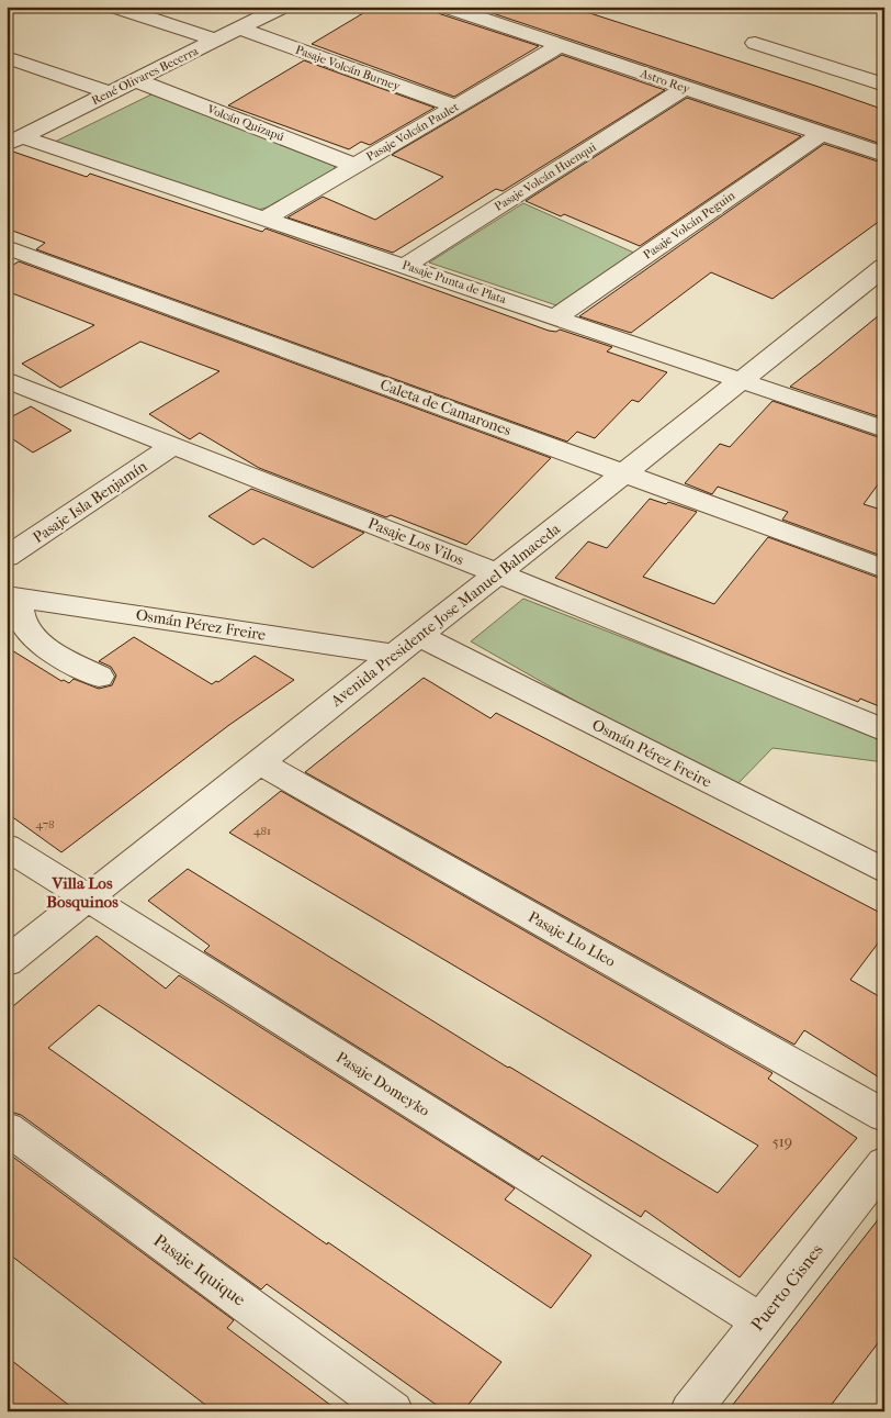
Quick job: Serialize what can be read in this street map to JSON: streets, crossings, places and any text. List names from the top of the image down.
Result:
{
  "streets": {
    "street": [
      "Pasaje Volcán Burney",
      "René Olivares Becerra",
      "Astro Rey",
      "Volcán Quizapú",
      "Pasaje Volcán Paulet",
      "Pasaje Volcán Huenqui",
      "Pasaje Volcán Peguin",
      "Pasaje Punta de Plata",
      "Caleta de Camarones",
      "Pasaje Isla Benjamín",
      "Pasaje Los Vilos",
      "Avenida Presidente Jose Manuel Balmaceda",
      "Osmán Pérez Freire",
      "Pasaje Llo Lleo",
      "Pasaje Domeyko",
      "Pasaje Iquique",
      "Puerto Cisnes"
    ]
  },
  "crossings": [
    ["Pasaje Volcán Burney", "René Olivares Becerra"],
    ["Pasaje Volcán Burney", "Pasaje Volcán Paulet"],
    ["René Olivares Becerra", "Volcán Quizapú"],
    ["René Olivares Becerra", "Pasaje Punta de Plata"],
    ["Astro Rey", "Pasaje Volcán Paulet"],
    ["Astro Rey", "Pasaje Volcán Huenqui"],
    ["Astro Rey", "Pasaje Volcán Peguin"],
    ["Volcán Quizapú", "Pasaje Volcán Paulet"],
    ["Pasaje Volcán Paulet", "Pasaje Punta de Plata"],
    ["Pasaje Volcán Huenqui", "Pasaje Punta de Plata"],
    ["Pasaje Volcán Peguin", "Pasaje Punta de Plata"],
    ["Pasaje Punta de Plata", "Avenida Presidente Jose Manuel Balmaceda"],
    ["Caleta de Camarones", "Avenida Presidente Jose Manuel Balmaceda"],
    ["Pasaje Isla Benjamín", "Pasaje Los Vilos"],
    ["Pasaje Los Vilos", "Avenida Presidente Jose Manuel Balmaceda"],
    ["Avenida Presidente Jose Manuel Balmaceda", "Osmán Pérez Freire"],
    ["Avenida Presidente Jose Manuel Balmaceda", "Pasaje Llo Lleo"],
    ["Avenida Presidente Jose Manuel Balmaceda", "Pasaje Domeyko"],
    ["Pasaje Domeyko", "Puerto Cisnes"]
  ],
  "districts": ["Villa Los Bosquinos"],
  "house_numbers": ["478", "481", "519"]
}
